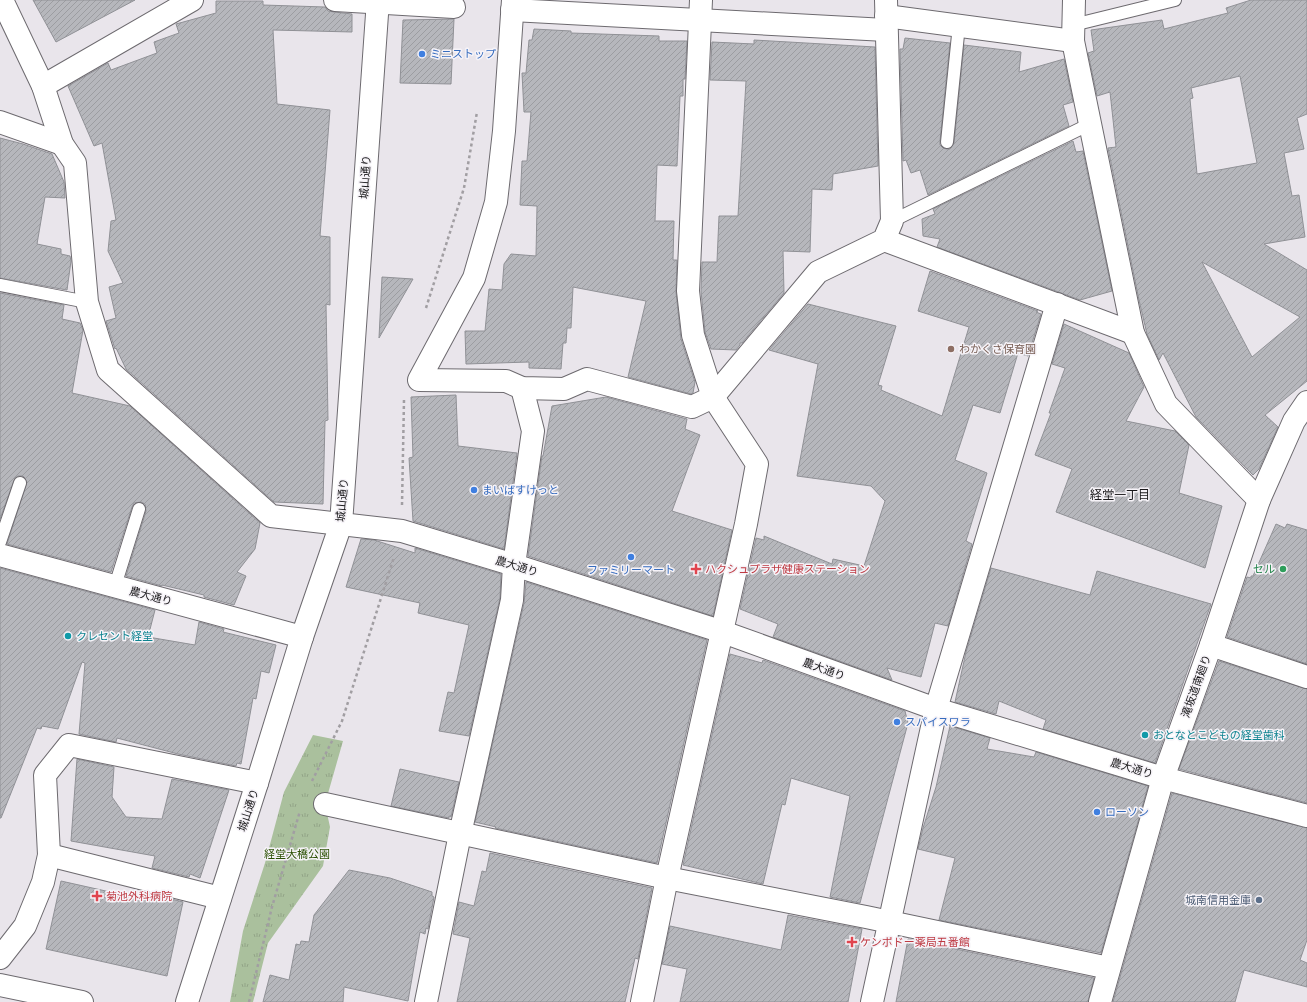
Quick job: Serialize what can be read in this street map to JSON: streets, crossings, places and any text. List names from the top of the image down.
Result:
{
  "streets": {
    "street": ["城山通り", "農大通り", "滝坂道南廻り"]
  },
  "crossings": [
    ["城山通り", "農大通り"],
    ["農大通り", "滝坂道南廻り"]
  ],
  "districts": ["経堂一丁目"],
  "parks": ["経堂大橋公園"],
  "places": {
    "other": [
      "ミニストップ",
      "わかくさ保育園",
      "まいばすけっと",
      "ファミリーマート",
      "セル",
      "クレセント経堂",
      "スパイスワラ",
      "おとなとこどもの経堂歯科",
      "ローソン",
      "城南信用金庫"
    ],
    "health": ["ハクシュプラザ健康ステーション", "菊池外科病院", "ケンポドー薬局五番館"]
  }
}
